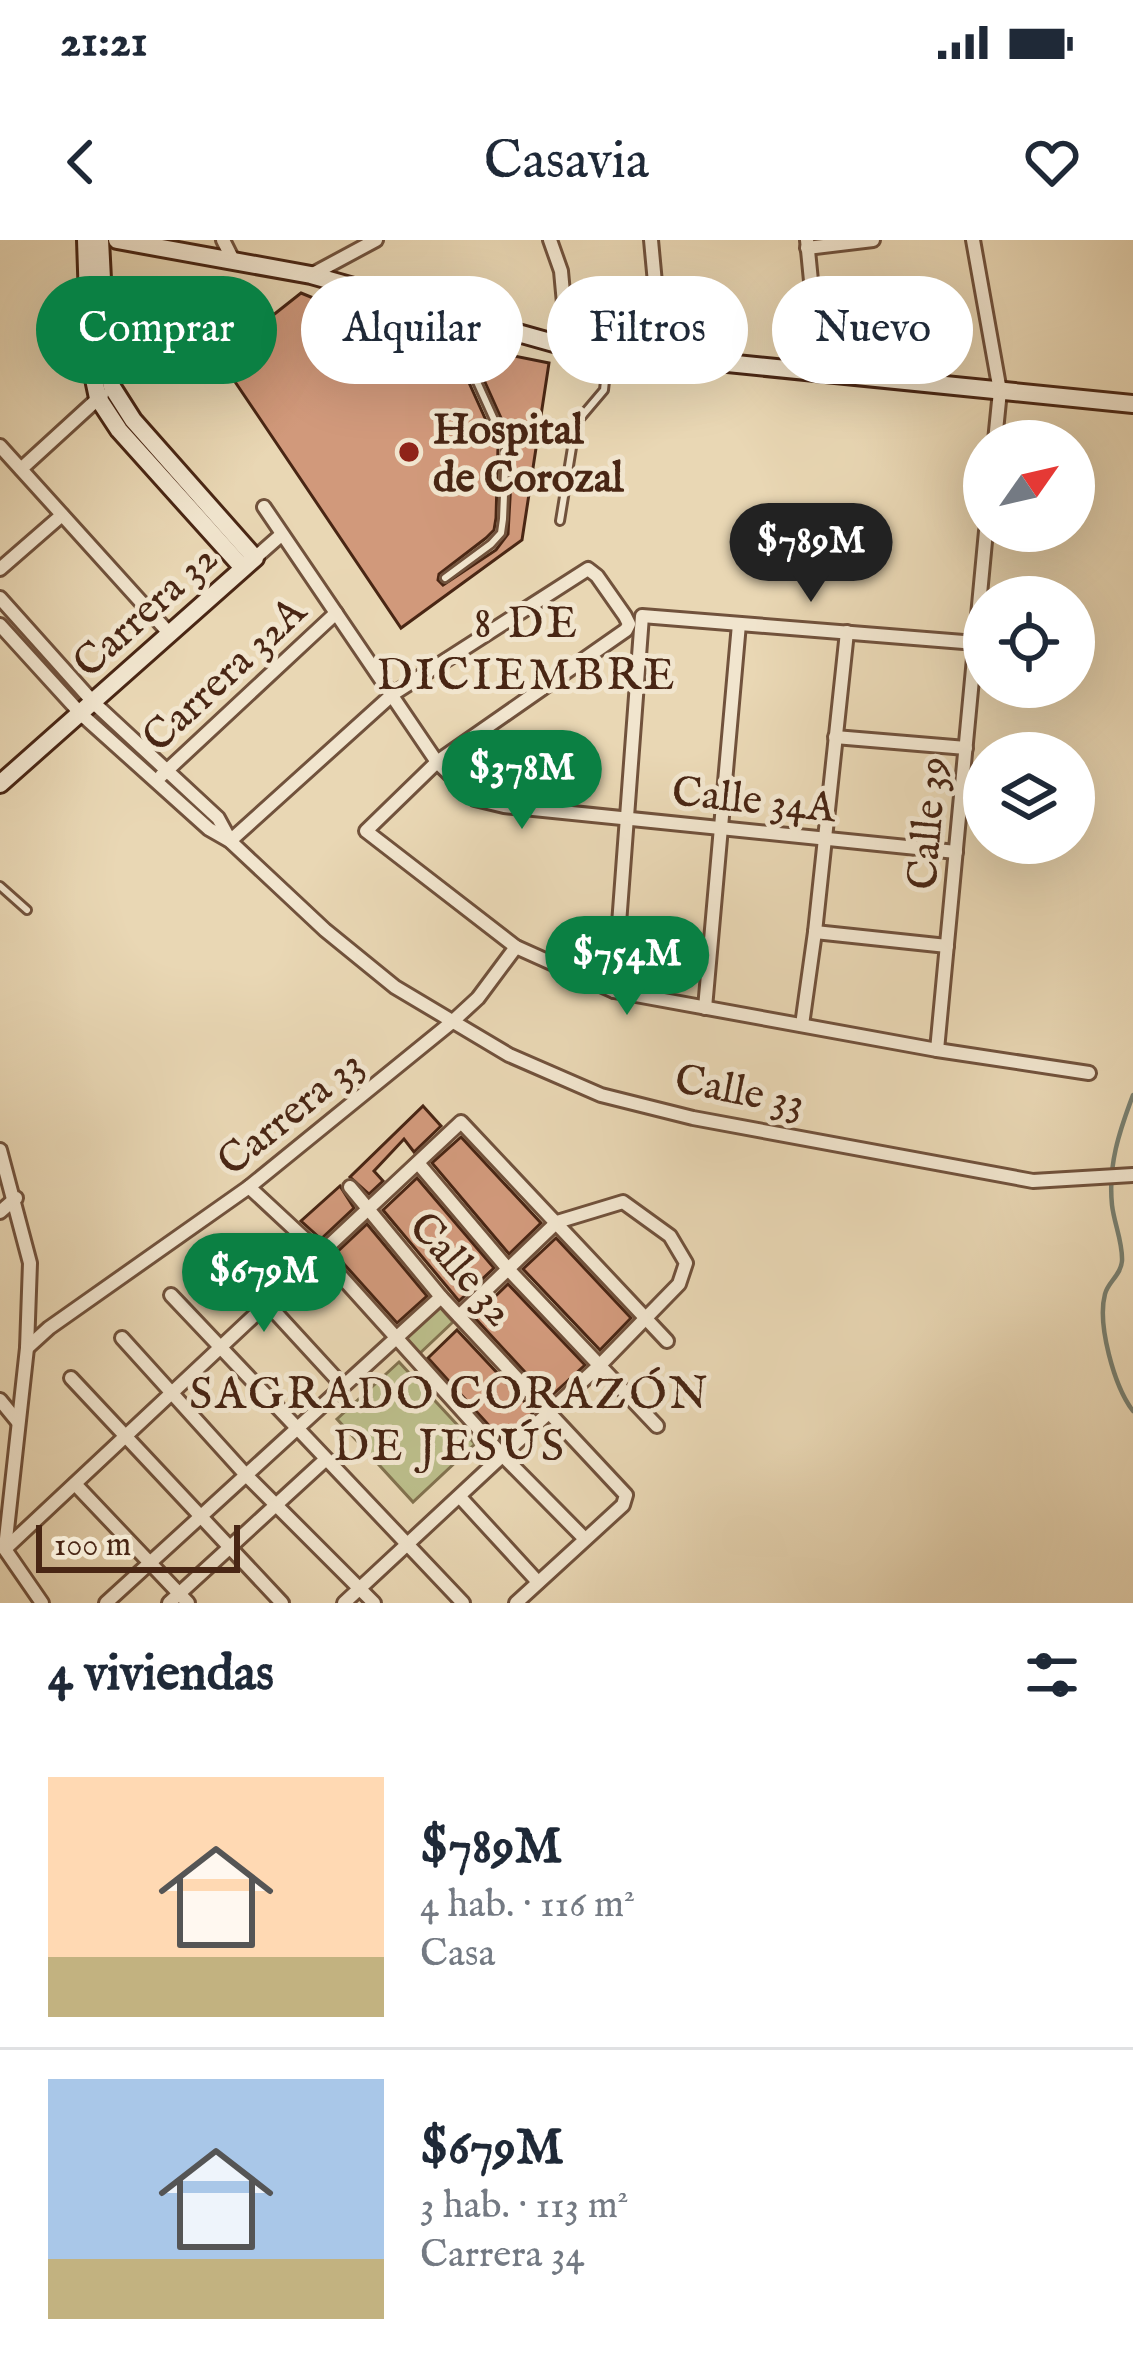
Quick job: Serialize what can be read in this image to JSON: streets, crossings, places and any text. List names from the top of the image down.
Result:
{
  "streets": {
    "street": [
      "Carrera 32",
      "Carrera 32A",
      "Calle 34A",
      "Calle 39",
      "Calle 33",
      "Carrera 33",
      "Calle 32"
    ]
  },
  "crossings": [
    ["Carrera 32", "Calle 34A"],
    ["Carrera 32", "Calle 33"],
    ["Carrera 32A", "Calle 34A"],
    ["Carrera 32A", "Calle 33"],
    ["Calle 34A", "Calle 39"],
    ["Calle 33", "Carrera 33"]
  ],
  "districts": ["8 DE DICIEMBRE", "SAGRADO CORAZÓN DE JESÚS"],
  "places": ["Hospital de Corozal"],
  "scale_bar": "100 m",
  "north": "top right",
  "page": {
    "status": "21:21",
    "header": "Casavia",
    "chip": [
      "Comprar",
      "Alquilar",
      "Filtros",
      "Nuevo"
    ],
    "price": [
      "$789M",
      "$378M",
      "$754M",
      "$679M"
    ],
    "scale": "100 m",
    "heading": "4 viviendas",
    "list": [
      {
        "name": "$789M",
        "note": "4 hab. · 116 m² · Casa"
      },
      {
        "name": "$679M",
        "note": "3 hab. · 113 m² · Carrera 34"
      }
    ]
  }
}
